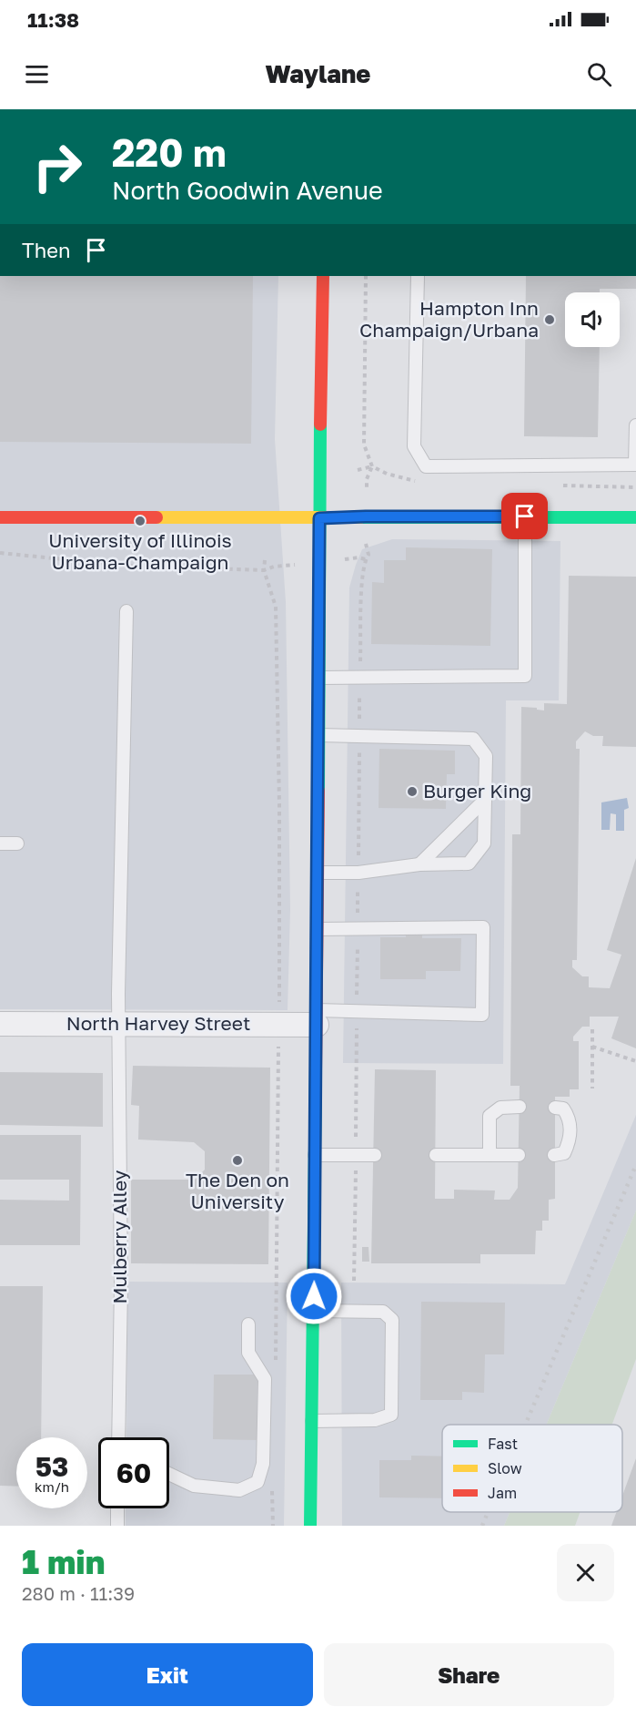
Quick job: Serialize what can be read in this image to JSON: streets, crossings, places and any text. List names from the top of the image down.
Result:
{
  "streets": {
    "street": ["North Harvey Street"],
    "lane": ["Mulberry Alley"]
  },
  "crossings": [
    ["North Harvey Street", "Mulberry Alley"]
  ],
  "places": [
    "Hampton Inn Champaign/Urbana",
    "University of Illinois Urbana-Champaign",
    "Burger King",
    "The Den on University"
  ],
  "legend": ["Fast", "Slow", "Jam"],
  "page": {
    "status": "11:38",
    "header": "Waylane",
    "turn": ["220 m", "North Goodwin Avenue"],
    "then": "Then",
    "speed": "53 km/h",
    "limit": "60",
    "heading": ["1 min", "280 m · 11:39"],
    "buttons": ["Exit", "Share"]
  }
}
